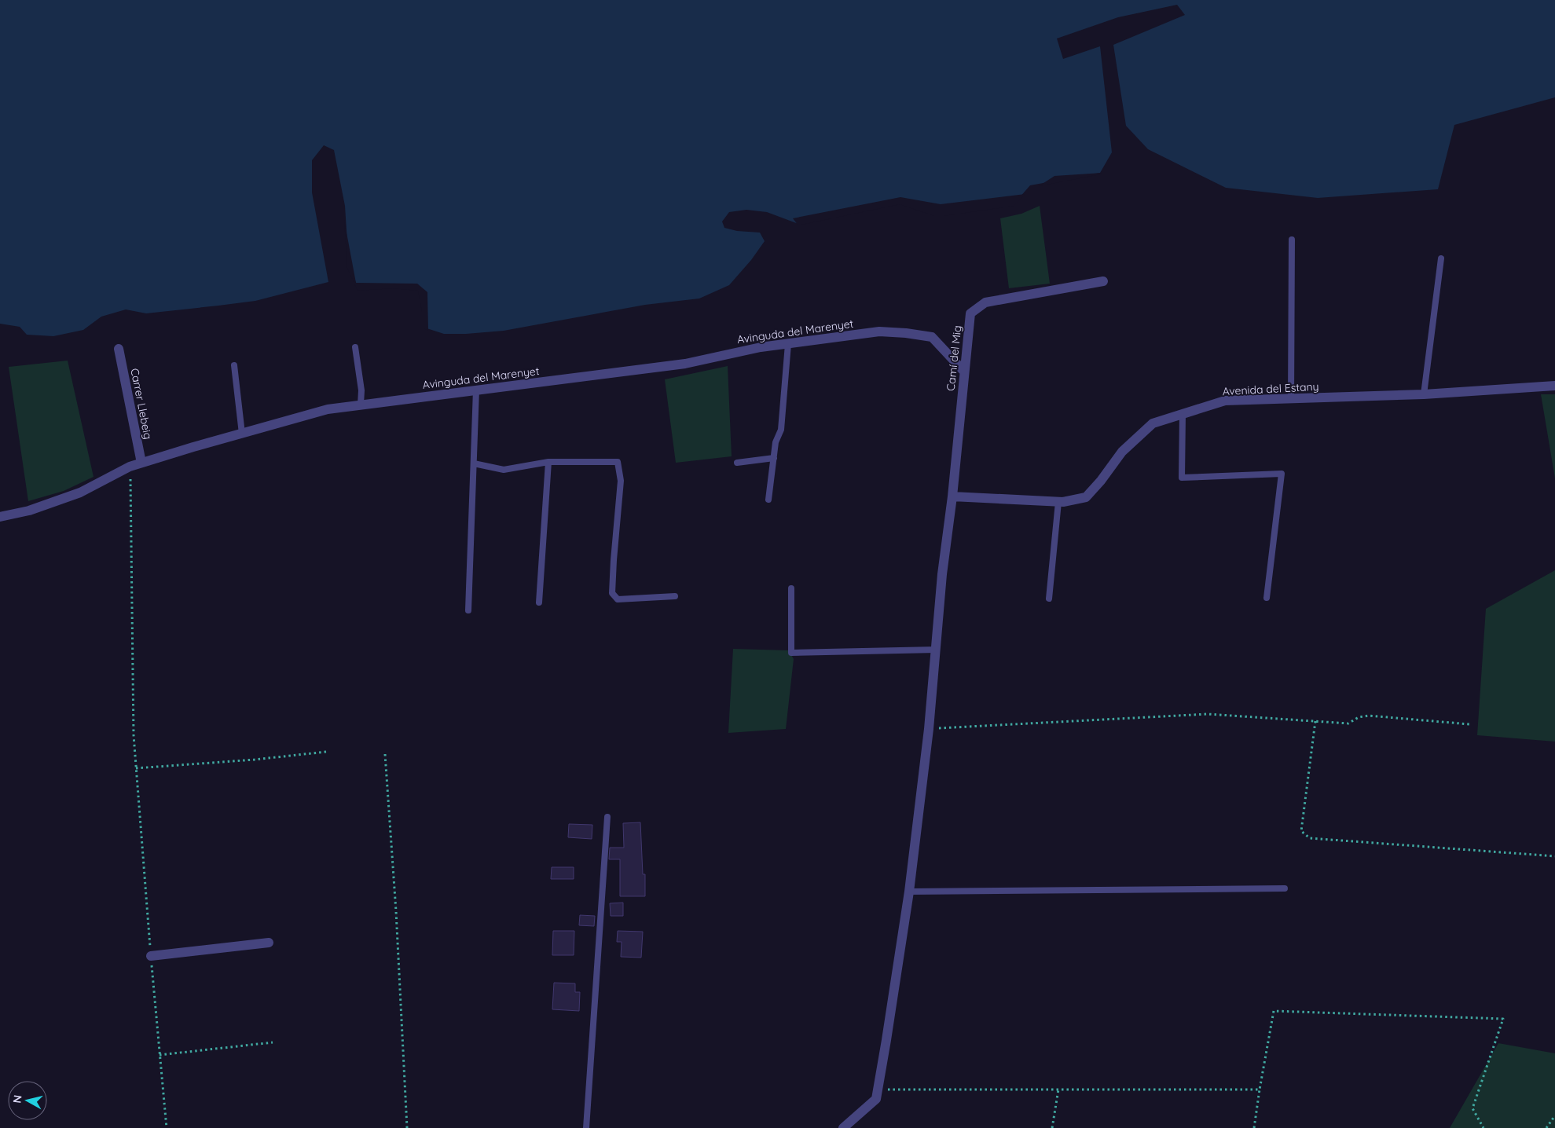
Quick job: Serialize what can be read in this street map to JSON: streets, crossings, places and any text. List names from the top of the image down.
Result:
{
  "streets": {
    "street": [
      "Avinguda del Marenyet",
      "Camí del Mig",
      "Avenida del Estany",
      "Carrer Llebeig"
    ]
  },
  "crossings": [
    ["Avinguda del Marenyet", "Camí del Mig"],
    ["Avinguda del Marenyet", "Carrer Llebeig"],
    ["Camí del Mig", "Avenida del Estany"]
  ],
  "north": "left"
}
